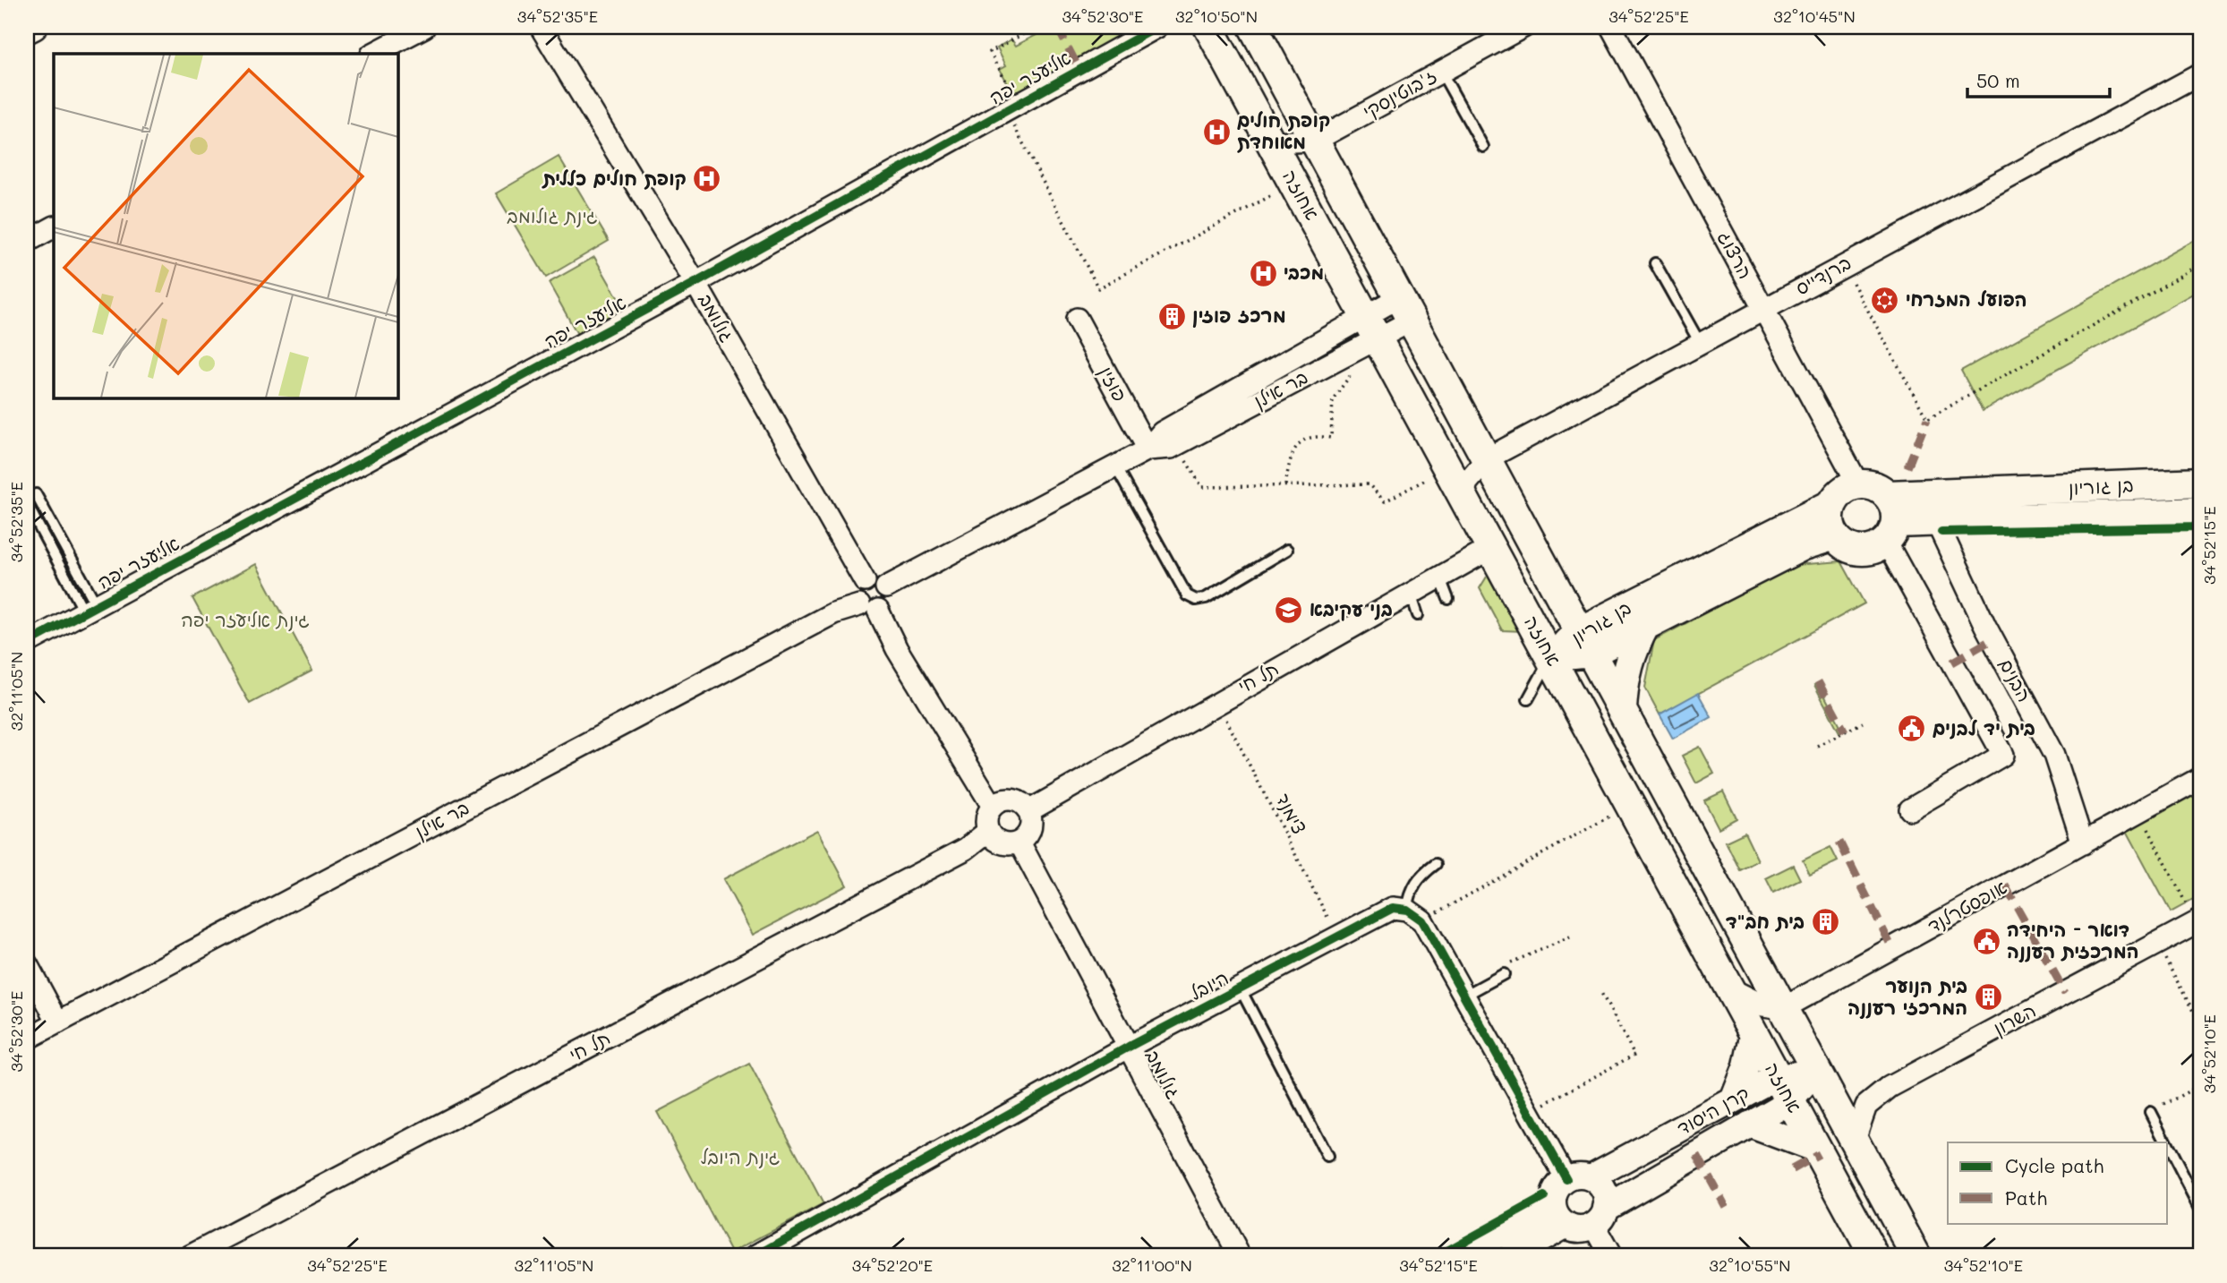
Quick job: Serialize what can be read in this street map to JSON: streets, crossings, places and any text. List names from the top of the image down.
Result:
{
  "streets": {
    "main road": ["אחוזה", "בן גוריון"],
    "street": [
      "אליעזר יפה",
      "ז'בוטינסקי",
      "הרצוג",
      "ברנדייס",
      "גולומב",
      "פוזין",
      "בר אילן",
      "תל חי",
      "הבנים",
      "אופסטרלנד",
      "היובל",
      "השרון",
      "קרן היסוד"
    ],
    "path": ["צימנד"]
  },
  "crossings": [
    ["אליעזר יפה", "גולומב"],
    ["ז'בוטינסקי", "אחוזה"],
    ["אחוזה", "ברנדייס"],
    ["אחוזה", "בר אילן"],
    ["אחוזה", "בן גוריון"],
    ["אחוזה", "תל חי"],
    ["אחוזה", "אופסטרלנד"],
    ["אחוזה", "השרון"],
    ["אחוזה", "קרן היסוד"],
    ["הרצוג", "ברנדייס"],
    ["הרצוג", "בן גוריון"],
    ["גולומב", "בר אילן"],
    ["גולומב", "תל חי"],
    ["גולומב", "היובל"],
    ["פוזין", "בר אילן"],
    ["בן גוריון", "הבנים"],
    ["תל חי", "צימנד"],
    ["הבנים", "אופסטרלנד"],
    ["צימנד", "היובל"]
  ],
  "parks": ["גינת גולומב", "גינת אליעזר יפה", "גינת היובל"],
  "places": {
    "hospital": ["קופת חולים מאוחדת", "קופת חולים כללית", "מכבי"],
    "synagogue": ["הפועל המזרחי"],
    "building": ["מרכז פוזין", "בית חב\"ד", "בית הנוער המרכזי רעננה"],
    "school or university": ["בני עקיבא"],
    "public building": ["בית יד לבנים", "דואר - היחידה המרכזית רעננה"]
  },
  "legend": ["Cycle path", "Path"],
  "scale_bar": "50 m",
  "coordinates": [
    "34°52'35\"E",
    "34°52'30\"E",
    "32°10'50\"N",
    "34°52'25\"E",
    "32°10'45\"N",
    "34°52'15\"E",
    "32°11'05\"N",
    "34°52'10\"E",
    "34°52'20\"E",
    "32°11'00\"N",
    "32°10'55\"N"
  ]
}
